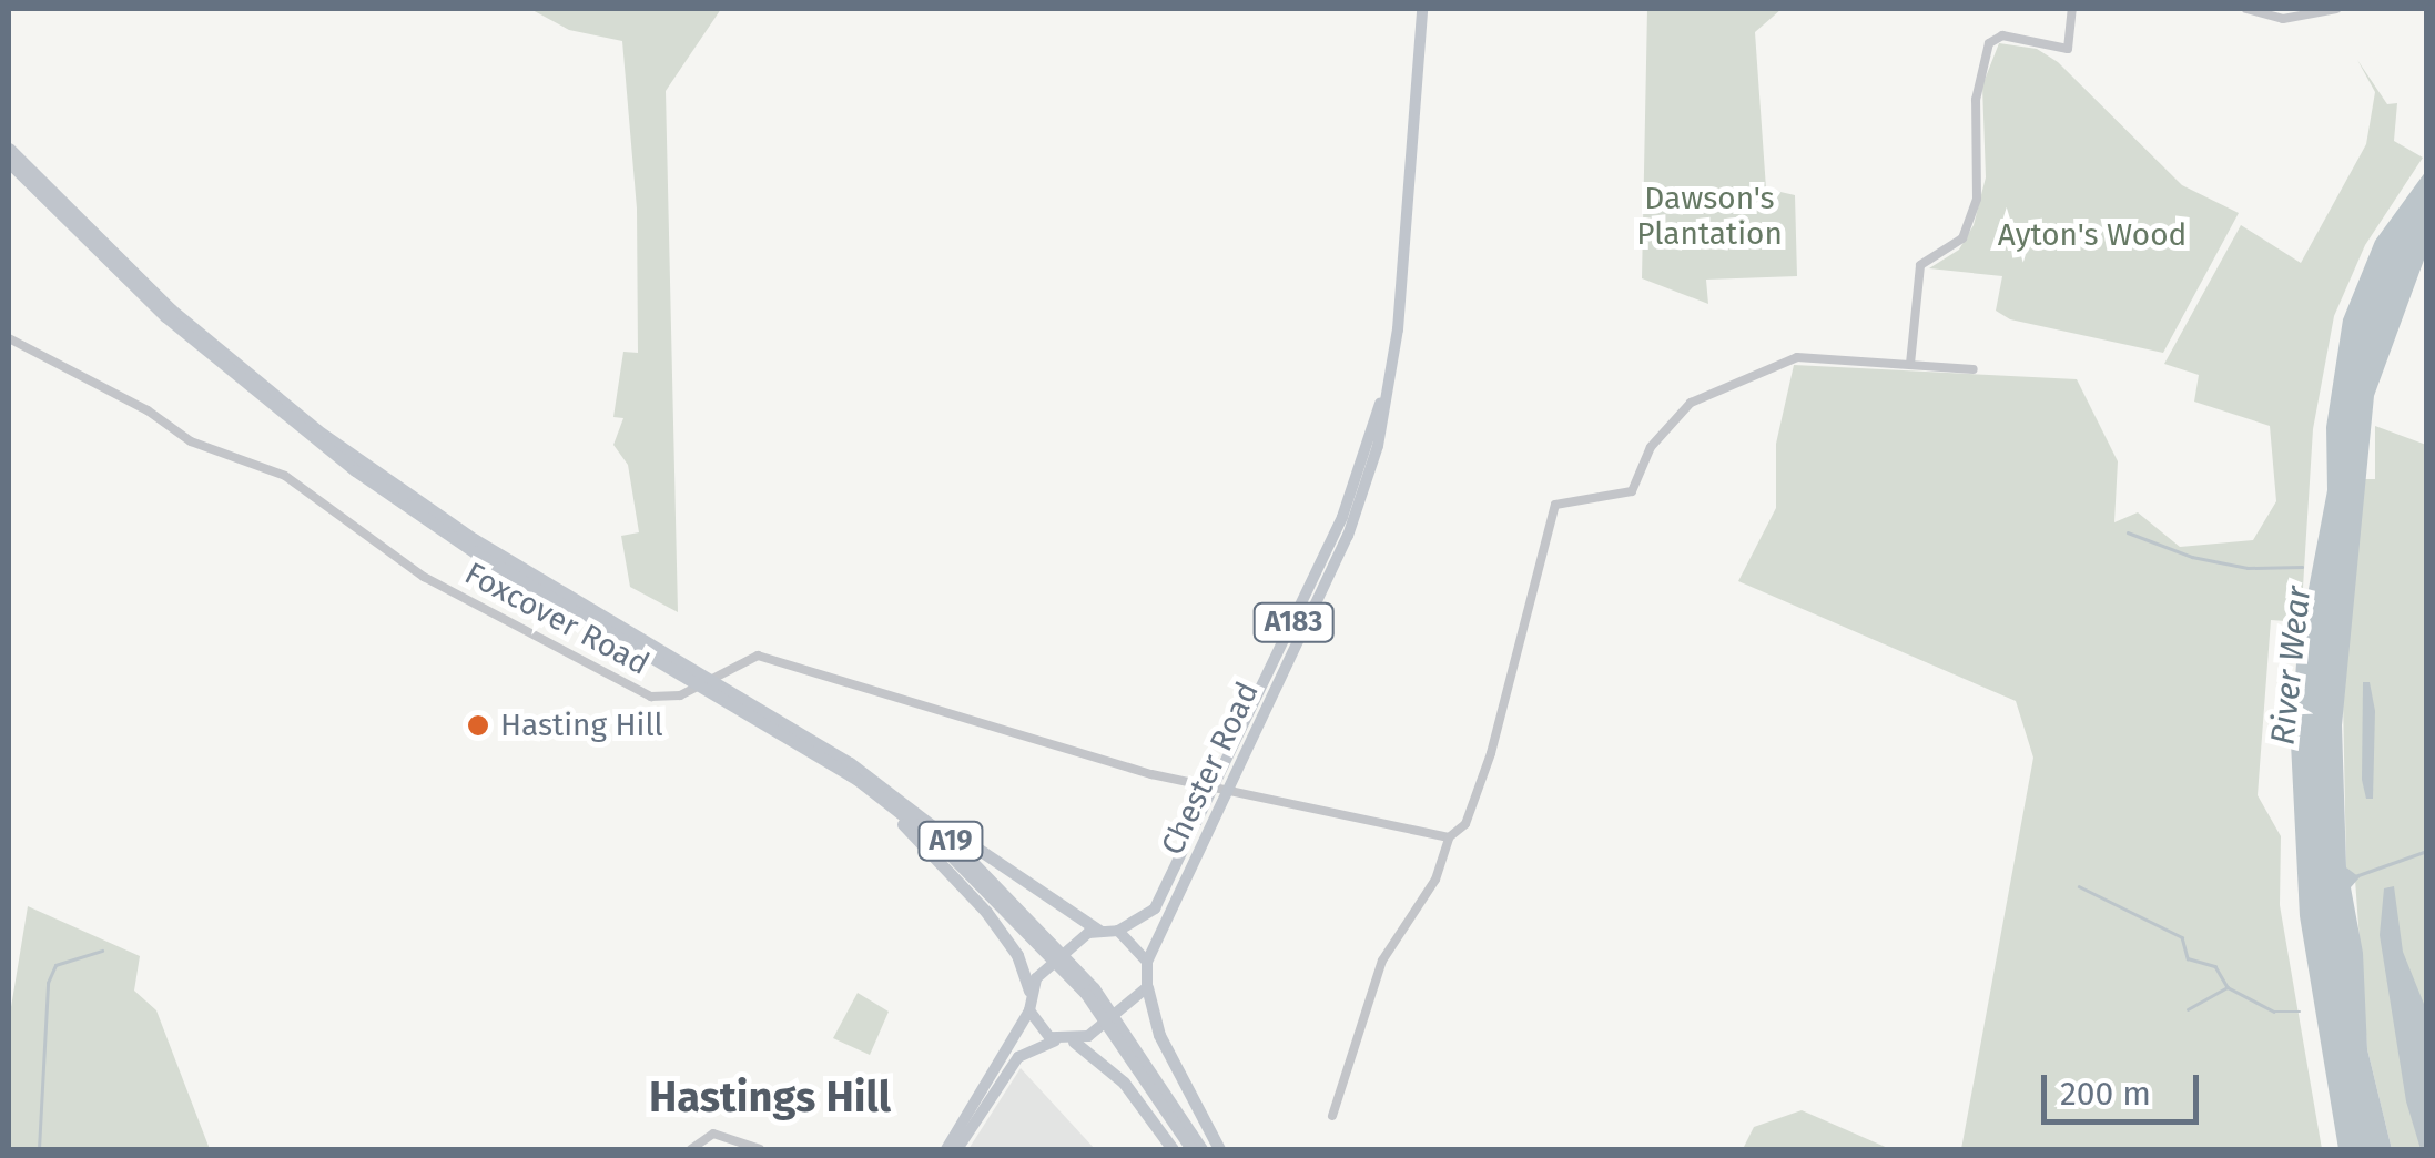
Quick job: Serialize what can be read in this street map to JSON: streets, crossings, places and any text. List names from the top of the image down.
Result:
{
  "streets": {
    "highway": ["A19"],
    "main road": ["A183", "Chester Road"],
    "street": ["Foxcover Road"]
  },
  "crossings": [
    ["Foxcover Road", "Chester Road"],
    ["Chester Road", "A19"]
  ],
  "districts": ["Hastings Hill"],
  "water": ["River Wear"],
  "parks": ["Dawson's Plantation", "Ayton's Wood"],
  "places": ["Hasting Hill"],
  "scale_bar": "200 m"
}
